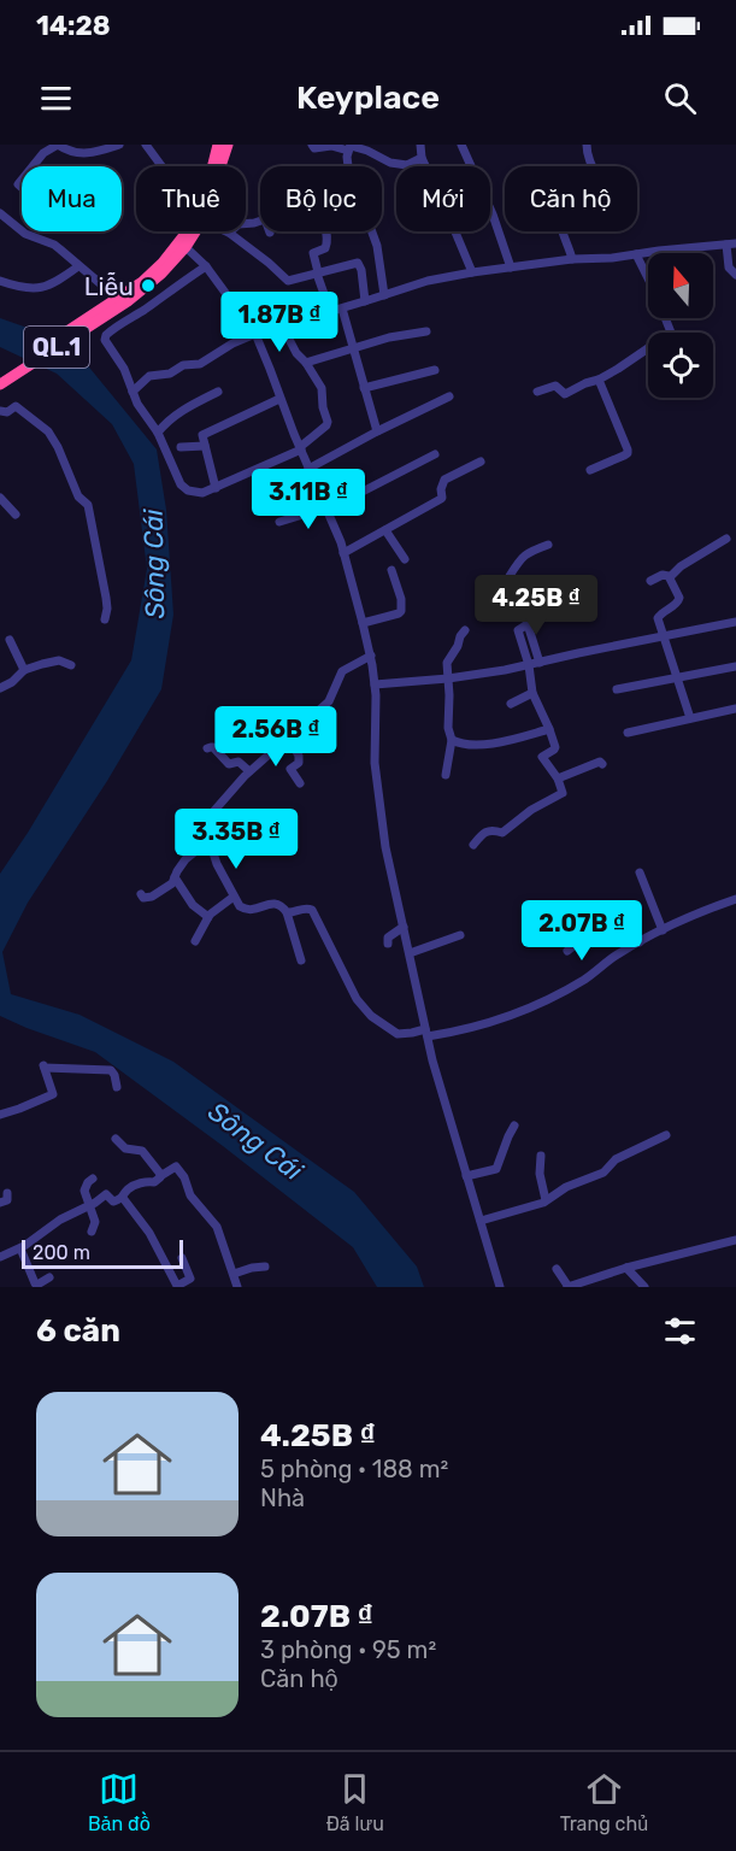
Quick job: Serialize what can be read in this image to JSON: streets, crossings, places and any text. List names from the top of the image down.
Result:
{
  "streets": {
    "highway": ["QL.1"]
  },
  "water": ["Sông Cái"],
  "places": ["Liễu"],
  "scale_bar": "200 m",
  "north": "top",
  "page": {
    "status": "14:28",
    "header": "Keyplace",
    "chip": [
      "Mua",
      "Thuê",
      "Bộ lọc",
      "Mới",
      "Căn hộ"
    ],
    "price": [
      "1.87B ₫",
      "3.11B ₫",
      "4.25B ₫",
      "2.56B ₫",
      "3.35B ₫",
      "2.07B ₫"
    ],
    "scale": "200 m",
    "heading": "6 căn",
    "list": [
      {
        "name": "4.25B ₫",
        "note": "5 phòng · 188 m² · Nhà"
      },
      {
        "name": "2.07B ₫",
        "note": "3 phòng · 95 m² · Căn hộ"
      }
    ],
    "tabs": ["Bản đồ", "Đã lưu", "Trang chủ"]
  }
}
